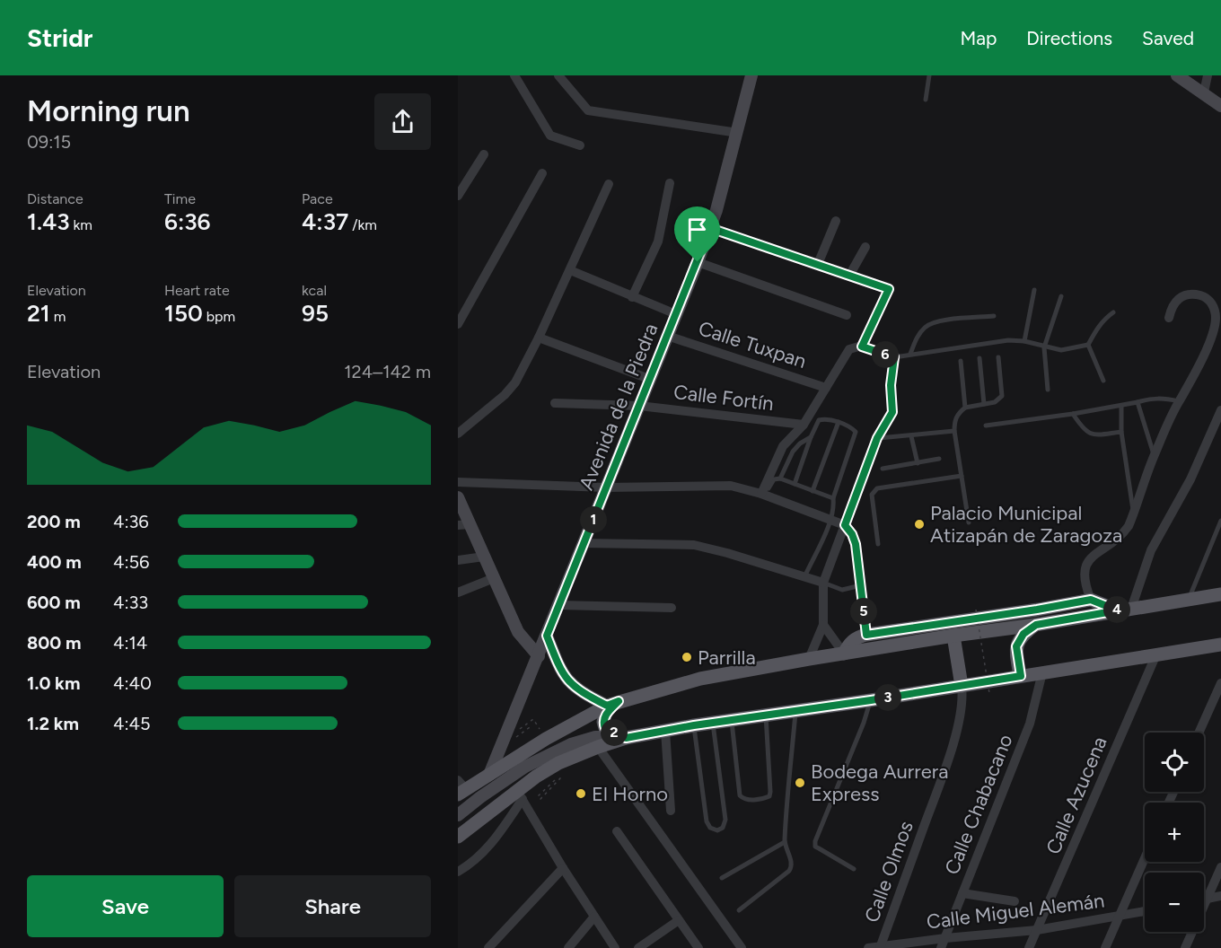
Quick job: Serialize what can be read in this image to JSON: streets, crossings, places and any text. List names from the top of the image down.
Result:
{
  "streets": {
    "street": [
      "Calle Tuxpan",
      "Calle Fortín",
      "Avenida de la Piedra",
      "Calle Azucena",
      "Calle Chabacano",
      "Calle Olmos",
      "Calle Miguel Alemán"
    ]
  },
  "crossings": [
    ["Calle Tuxpan", "Avenida de la Piedra"],
    ["Calle Fortín", "Avenida de la Piedra"],
    ["Calle Azucena", "Calle Miguel Alemán"],
    ["Calle Chabacano", "Calle Miguel Alemán"],
    ["Calle Olmos", "Calle Miguel Alemán"]
  ],
  "places": [
    "Palacio Municipal Atizapán de Zaragoza",
    "Parrilla",
    "Bodega Aurrera Express",
    "El Horno"
  ],
  "page": {
    "header": "Stridr",
    "nav": ["Map", "Directions", "Saved"],
    "heading": ["Morning run", "09:15"],
    "stats": [
      ["Distance", "1.43 km"],
      ["Time", "6:36"],
      ["Pace", "4:37 /km"],
      ["Elevation", "21 m"],
      ["Heart rate", "150 bpm"],
      ["kcal", "95"]
    ],
    "pins": [
      "6",
      "1",
      "4",
      "5",
      "3",
      "2"
    ],
    "chart": ["Elevation", "124–142 m"],
    "list": [
      {
        "name": "200 m",
        "note": "4:36"
      },
      {
        "name": "400 m",
        "note": "4:56"
      },
      {
        "name": "600 m",
        "note": "4:33"
      },
      {
        "name": "800 m",
        "note": "4:14"
      },
      {
        "name": "1.0 km",
        "note": "4:40"
      },
      {
        "name": "1.2 km",
        "note": "4:45"
      }
    ],
    "map_buttons": ["+", "−"],
    "buttons": ["Save", "Share"]
  }
}
